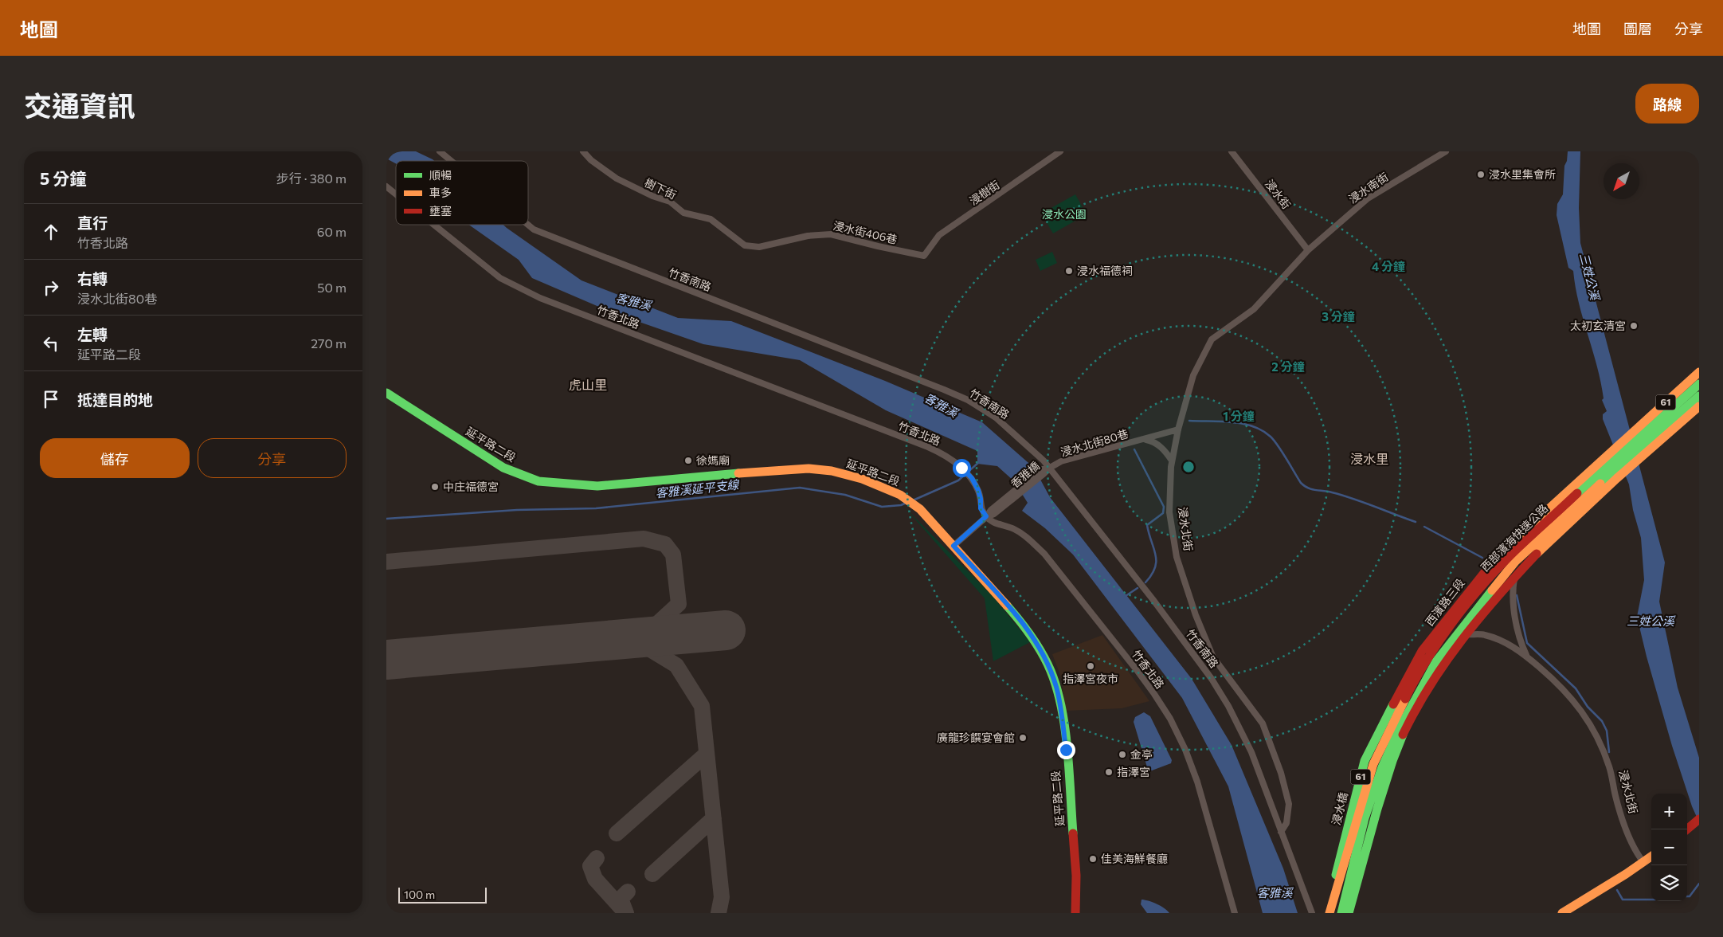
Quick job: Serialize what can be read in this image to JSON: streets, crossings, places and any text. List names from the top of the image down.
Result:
{
  "streets": {
    "main road": [
      "61",
      "延平路二段",
      "西部濱海快速公路",
      "西濱路三段",
      "浸水橋"
    ],
    "street": [
      "浸水南街",
      "樹下街",
      "浸樹街",
      "浸水街",
      "浸水街406巷",
      "竹香南路",
      "竹香北路",
      "浸水北街80巷",
      "香雅橋",
      "浸水北街"
    ]
  },
  "crossings": [
    ["浸水南街", "浸水街"],
    ["浸水南街", "浸水北街"],
    ["樹下街", "浸水街406巷"],
    ["浸樹街", "浸水街406巷"],
    ["浸水街", "浸水北街"],
    ["竹香南路", "浸水北街80巷"],
    ["竹香南路", "香雅橋"],
    ["竹香南路", "浸水北街"],
    ["竹香北路", "香雅橋"],
    ["61", "浸水北街"],
    ["61", "西部濱海快速公路"],
    ["61", "西濱路三段"],
    ["61", "浸水橋"],
    ["浸水北街80巷", "香雅橋"],
    ["浸水北街80巷", "浸水北街"],
    ["西部濱海快速公路", "西濱路三段"],
    ["西部濱海快速公路", "浸水橋"],
    ["西濱路三段", "浸水橋"]
  ],
  "districts": ["虎山里", "浸水里"],
  "water": ["三姓公溪", "客雅溪", "客雅溪延平支線"],
  "parks": ["浸水公園"],
  "places": [
    "浸水里集會所",
    "浸水福德祠",
    "太初玄清宮",
    "徐媽廟",
    "中庄福德宮",
    "指澤宮夜市",
    "廣龍珍饌宴會館",
    "金亭",
    "指澤宮",
    "佳美海鮮餐廳"
  ],
  "legend": ["順暢", "車多", "壅塞"],
  "scale_bar": "100 m",
  "north": "bottom left",
  "page": {
    "header": "地圖",
    "nav": ["地圖", "圖層", "分享"],
    "title": "交通資訊",
    "buttons": [
      "路線",
      ["儲存", "分享"]
    ],
    "heading": ["5 分鐘", "步行 · 380 m"],
    "list": [
      ["直行", "竹香北路", "60 m"],
      ["右轉", "浸水北街80巷", "50 m"],
      ["左轉", "延平路二段", "270 m"],
      "抵達目的地"
    ],
    "map_buttons": ["+", "−"],
    "scale": "100 m"
  },
  "rings": [
    "4 分鐘",
    "3 分鐘",
    "2 分鐘",
    "1 分鐘"
  ]
}
